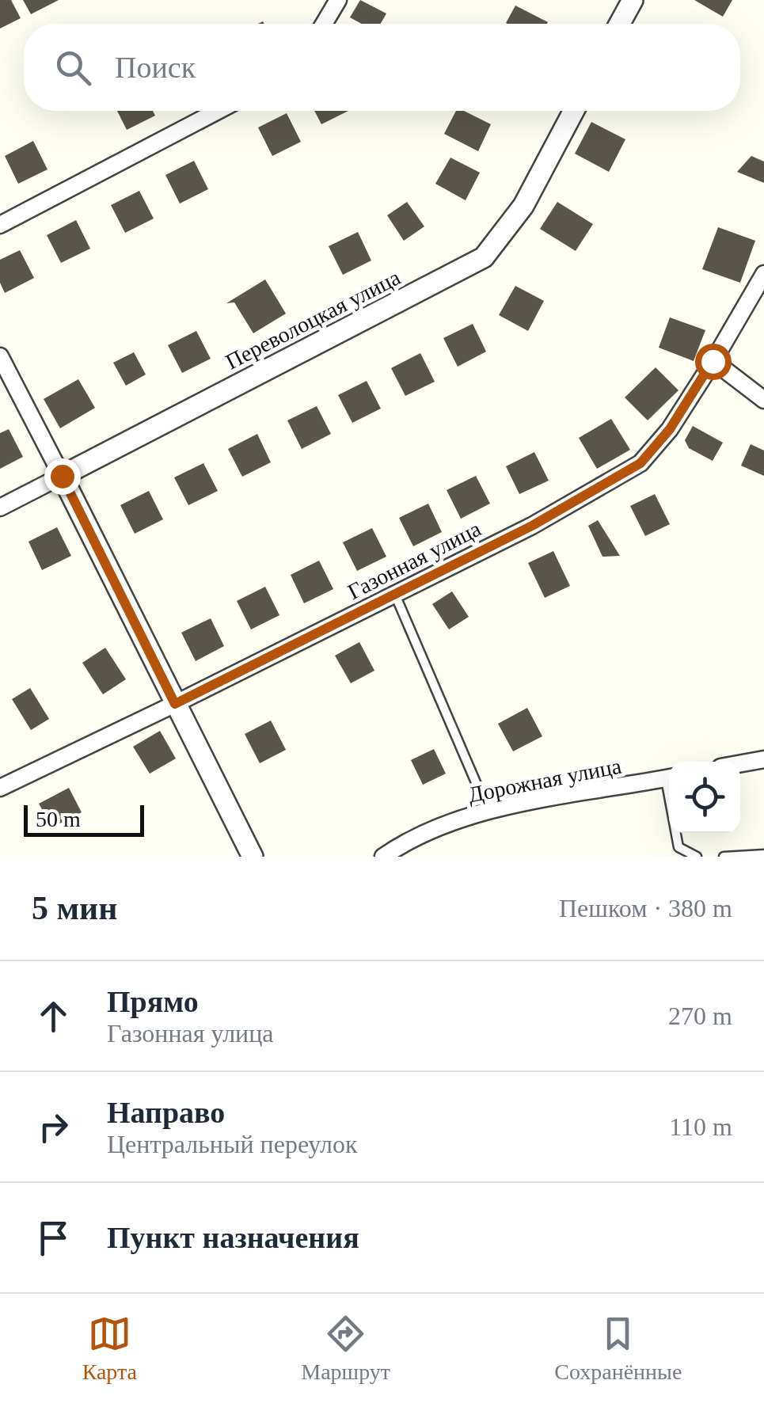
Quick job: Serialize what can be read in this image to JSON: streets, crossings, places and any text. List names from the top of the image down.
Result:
{
  "streets": {
    "street": ["Переволоцкая улица", "Газонная улица", "Дорожная улица"]
  },
  "scale_bar": "50 m",
  "page": {
    "search": "Поиск",
    "scale": "50 m",
    "heading": ["5 мин", "Пешком · 380 m"],
    "list": [
      ["Прямо", "Газонная улица", "270 m"],
      ["Направо", "Центральный переулок", "110 m"],
      "Пункт назначения"
    ],
    "nav": ["Карта", "Маршрут", "Сохранённые"]
  }
}
